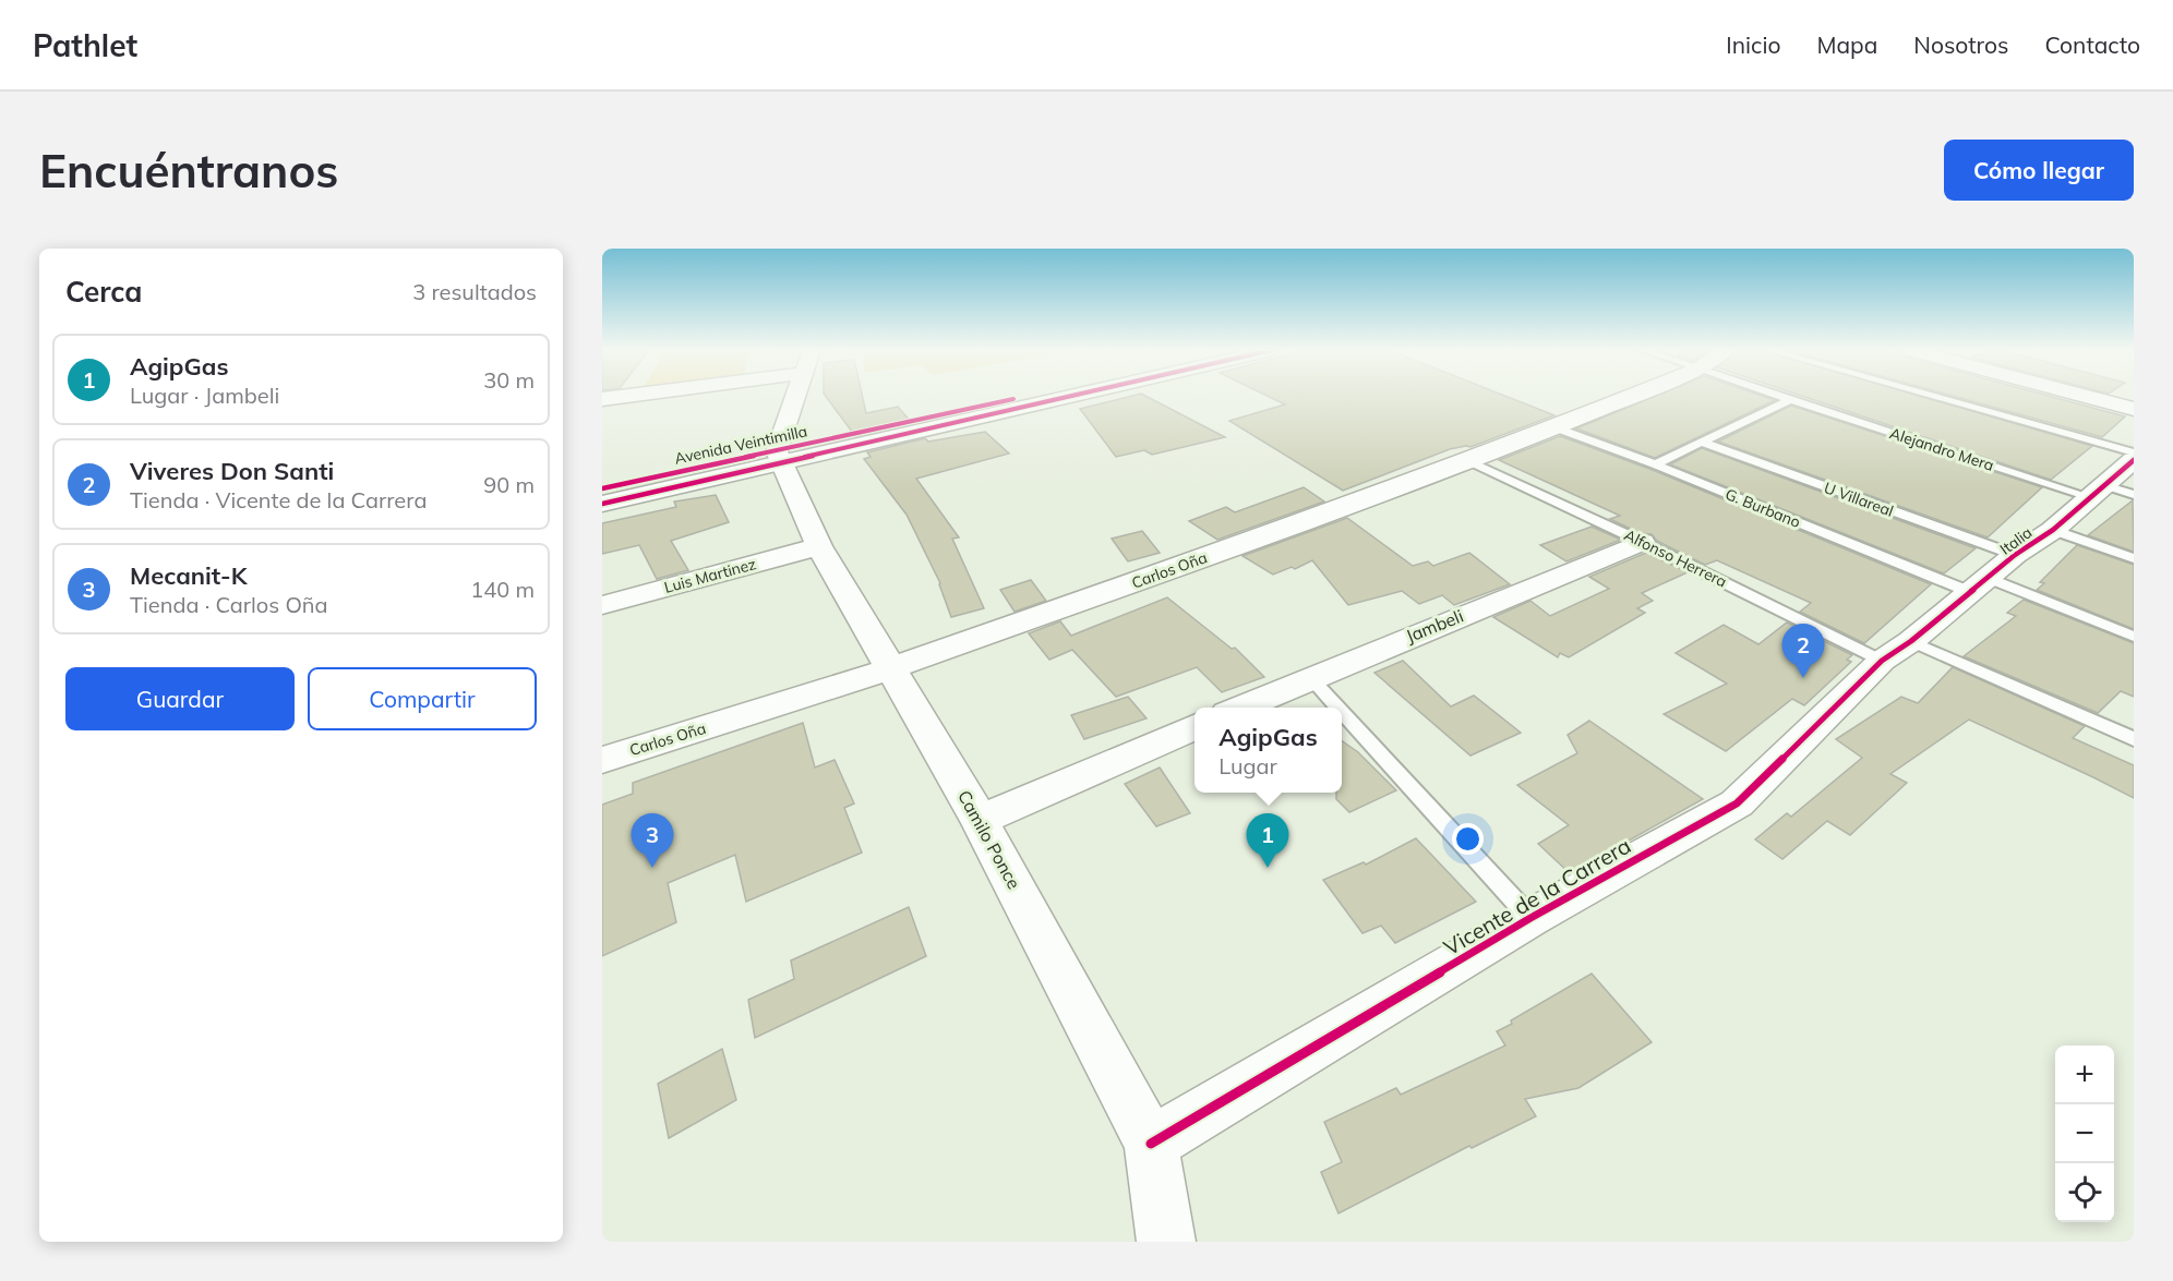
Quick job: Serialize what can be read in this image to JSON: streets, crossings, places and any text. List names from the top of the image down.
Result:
{
  "streets": {
    "street": [
      "Avenida Veintimilla",
      "Italia",
      "Carlos Oña",
      "Luis Martinez",
      "Jambeli",
      "Camilo Ponce",
      "Vicente de la Carrera"
    ],
    "lane": [
      "Alejandro Mera",
      "U Villareal",
      "G. Burbano",
      "Alfonso Herrera"
    ]
  },
  "crossings": [
    ["Avenida Veintimilla", "Camilo Ponce"],
    ["Alejandro Mera", "Italia"],
    ["U Villareal", "Italia"],
    ["G. Burbano", "Italia"],
    ["G. Burbano", "Carlos Oña"],
    ["Italia", "Alfonso Herrera"],
    ["Italia", "Vicente de la Carrera"],
    ["Alfonso Herrera", "Carlos Oña"],
    ["Alfonso Herrera", "Jambeli"],
    ["Alfonso Herrera", "Vicente de la Carrera"],
    ["Carlos Oña", "Camilo Ponce"],
    ["Luis Martinez", "Camilo Ponce"],
    ["Camilo Ponce", "Vicente de la Carrera"]
  ],
  "page": {
    "header": "Pathlet",
    "nav": [
      "Inicio",
      "Mapa",
      "Nosotros",
      "Contacto"
    ],
    "buttons": [
      "Cómo llegar",
      ["Guardar", "Compartir"]
    ],
    "title": "Encuéntranos",
    "heading": ["Cerca", "3 resultados"],
    "list": [
      {
        "mark": "1",
        "name": "AgipGas",
        "note": "Lugar · Jambeli",
        "value": "30 m"
      },
      {
        "mark": "2",
        "name": "Viveres Don Santi",
        "note": "Tienda · Vicente de la Carrera",
        "value": "90 m"
      },
      {
        "mark": "3",
        "name": "Mecanit-K",
        "note": "Tienda · Carlos Oña",
        "value": "140 m"
      }
    ],
    "pins": ["2", "1", "3"],
    "popup": ["AgipGas", "Lugar"],
    "map_buttons": ["+", "−"]
  }
}
